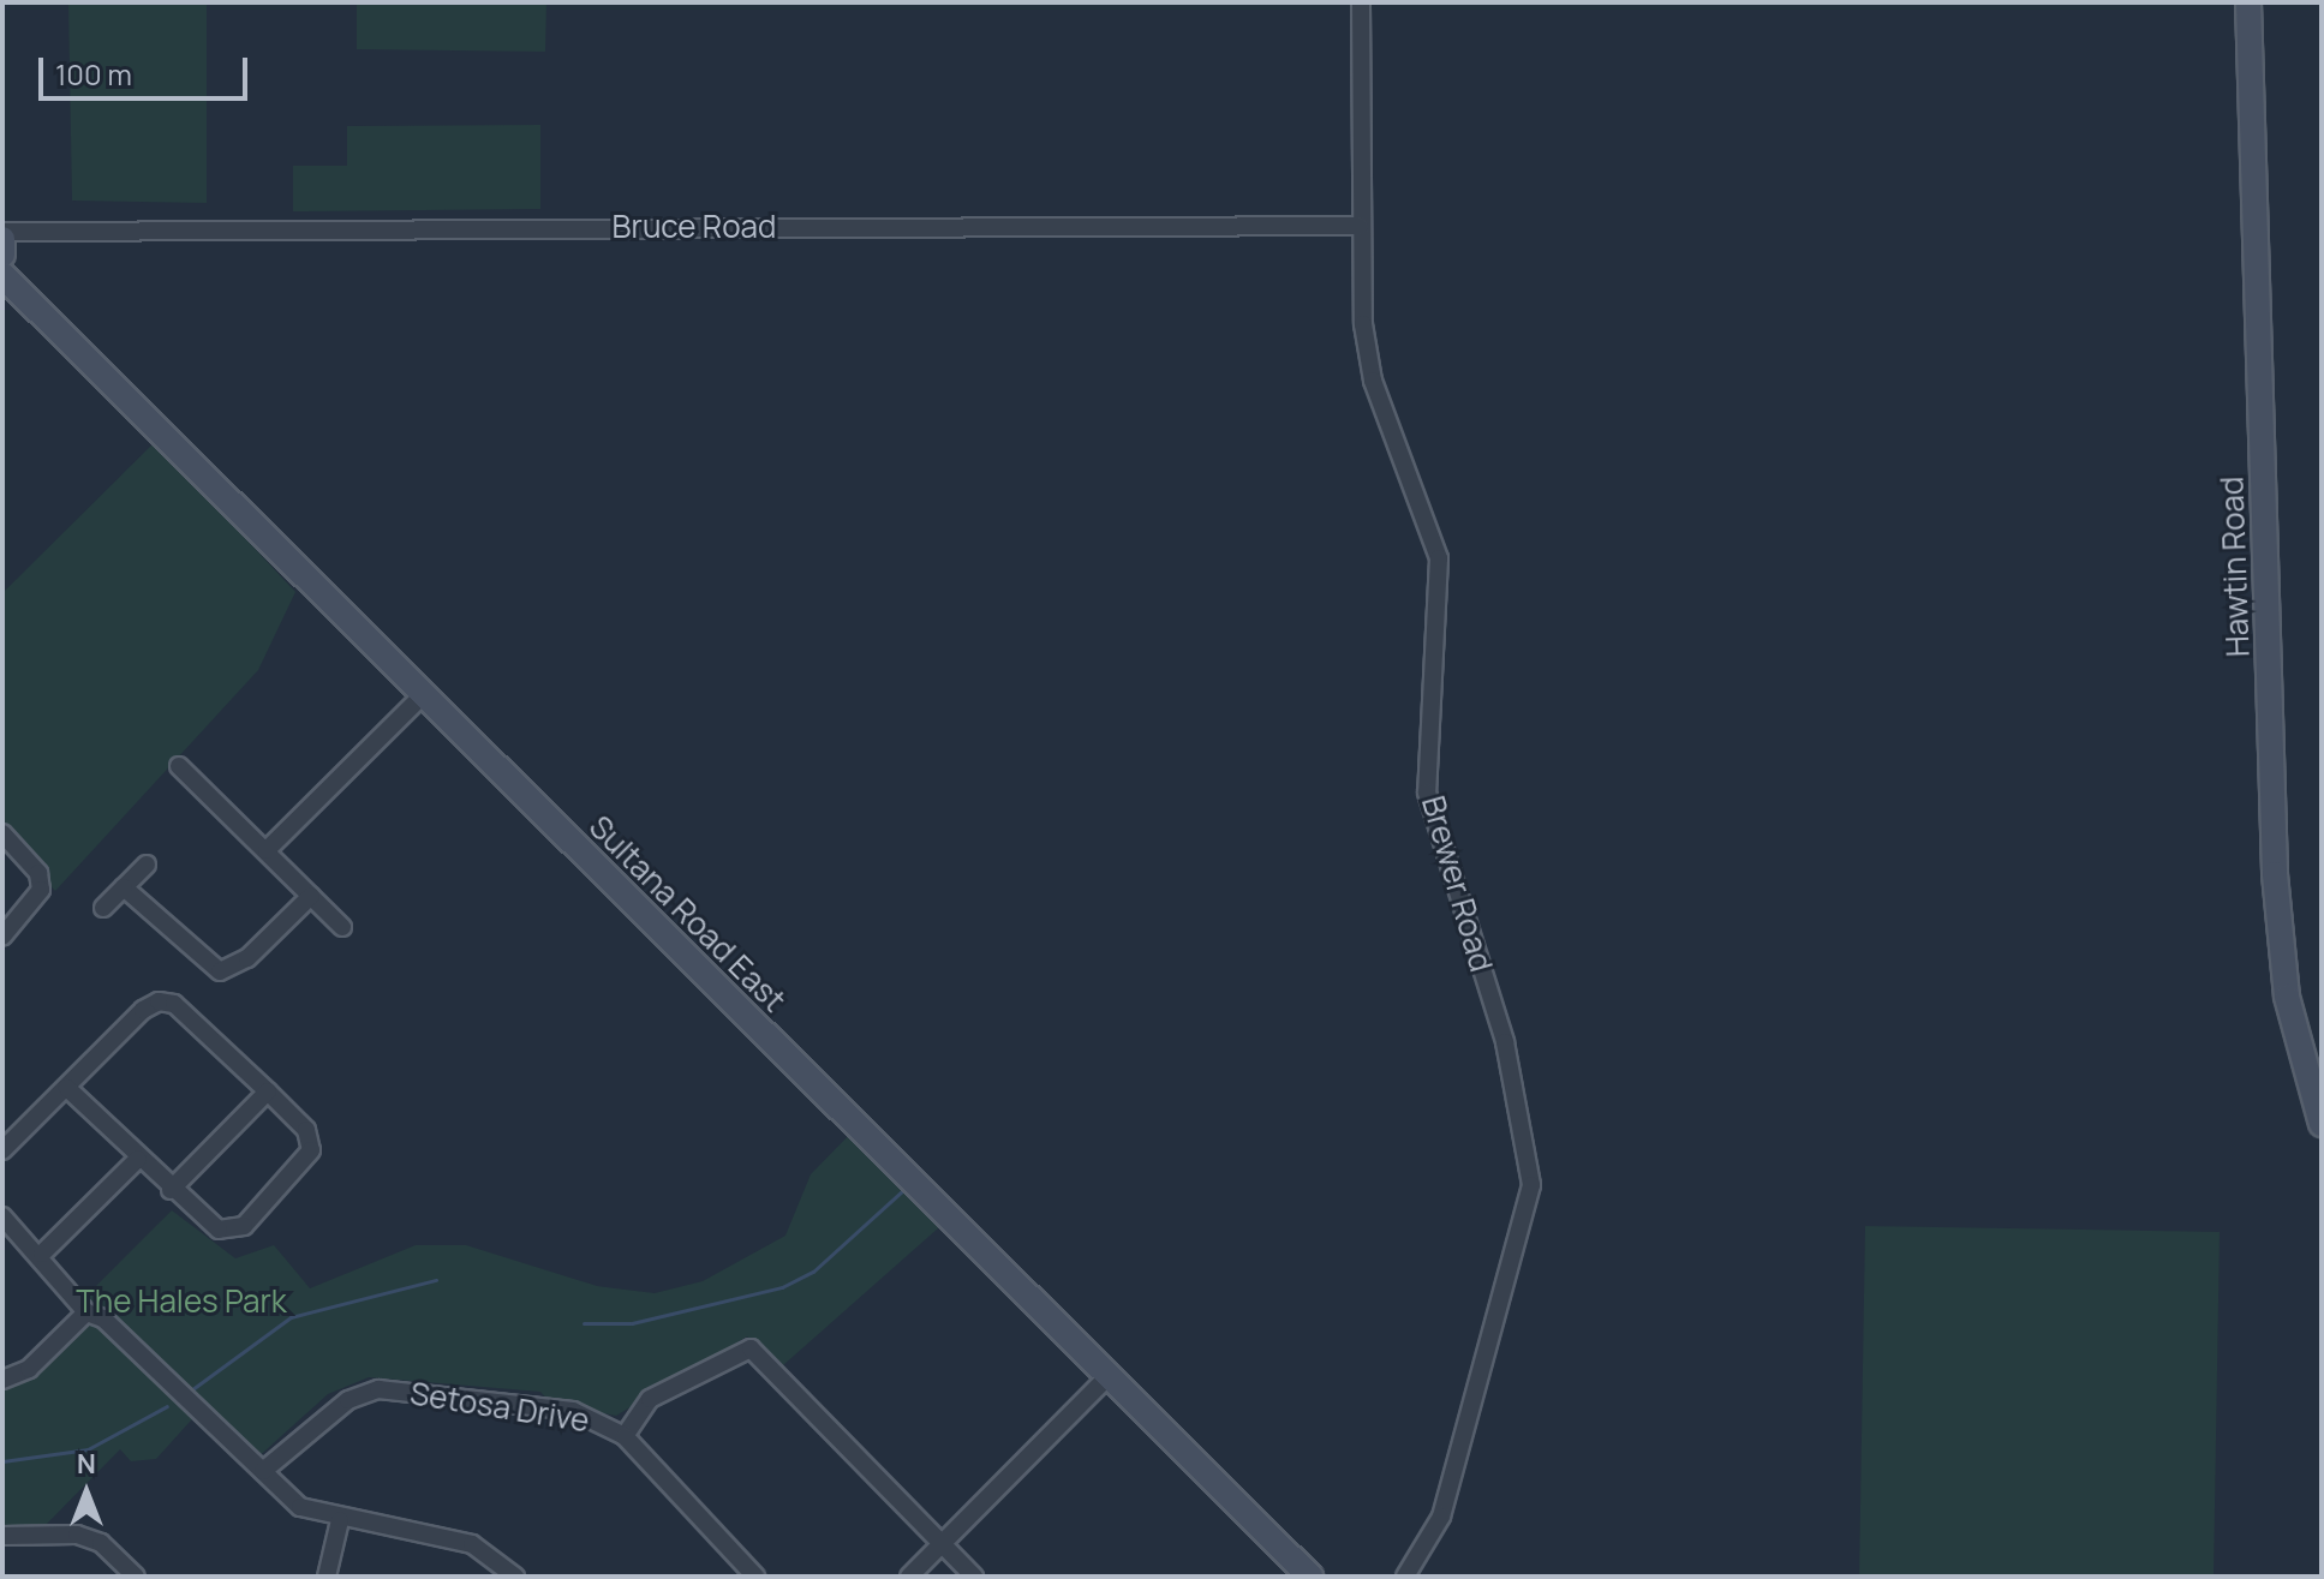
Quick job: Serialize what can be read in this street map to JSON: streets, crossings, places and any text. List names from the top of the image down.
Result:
{
  "streets": {
    "street": [
      "Bruce Road",
      "Hawtin Road",
      "Brewer Road",
      "Sultana Road East",
      "Setosa Drive"
    ]
  },
  "crossings": [
    ["Bruce Road", "Brewer Road"],
    ["Bruce Road", "Sultana Road East"]
  ],
  "parks": ["The Hales Park"],
  "scale_bar": "100 m",
  "north": "top"
}
